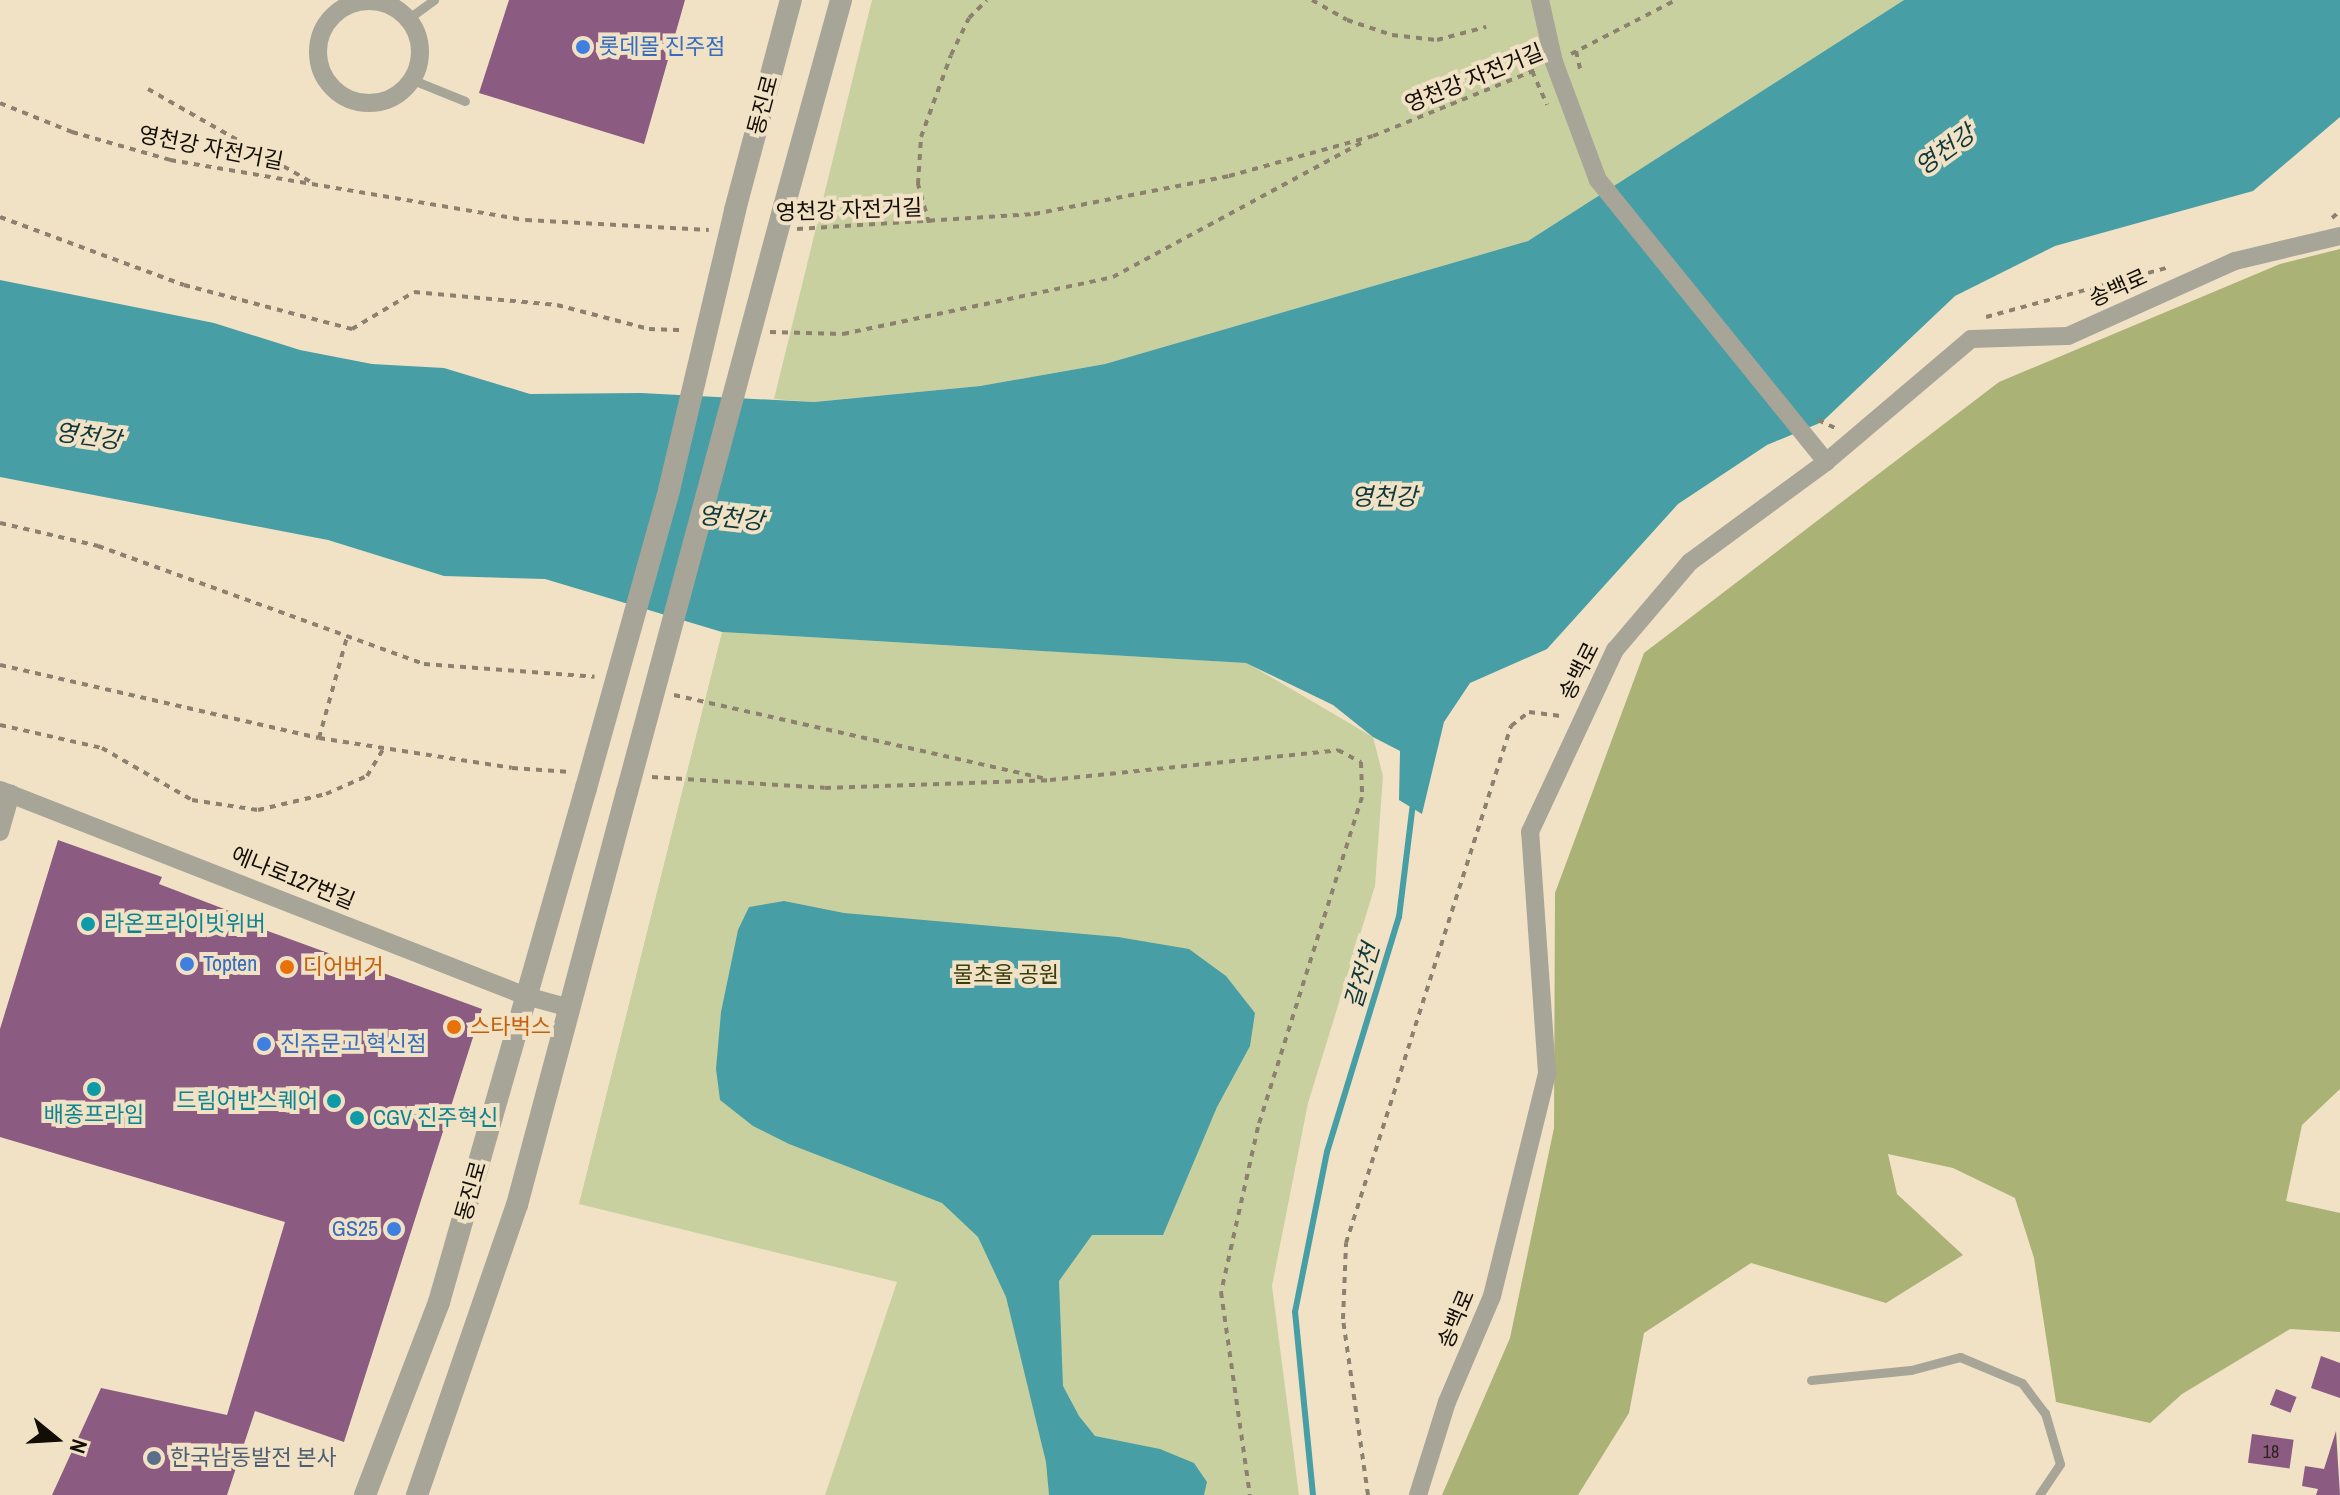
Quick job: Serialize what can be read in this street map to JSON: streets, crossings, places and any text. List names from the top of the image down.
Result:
{
  "streets": {
    "street": ["동진로", "송백로", "에나로127번길"],
    "path": ["영천강 자전거길"]
  },
  "crossings": [
    ["동진로", "에나로127번길"]
  ],
  "water": ["영천강", "갈전천"],
  "parks": ["물초울 공원"],
  "places": [
    "롯데몰 진주점",
    "라온프라이빗위버",
    "Topten",
    "디어버거",
    "스타벅스",
    "진주문고 혁신점",
    "배종프라임",
    "드림어반스퀘어",
    "CGV 진주혁신",
    "GS25",
    "한국남동발전 본사"
  ],
  "house_numbers": ["18"],
  "north": "right"
}
